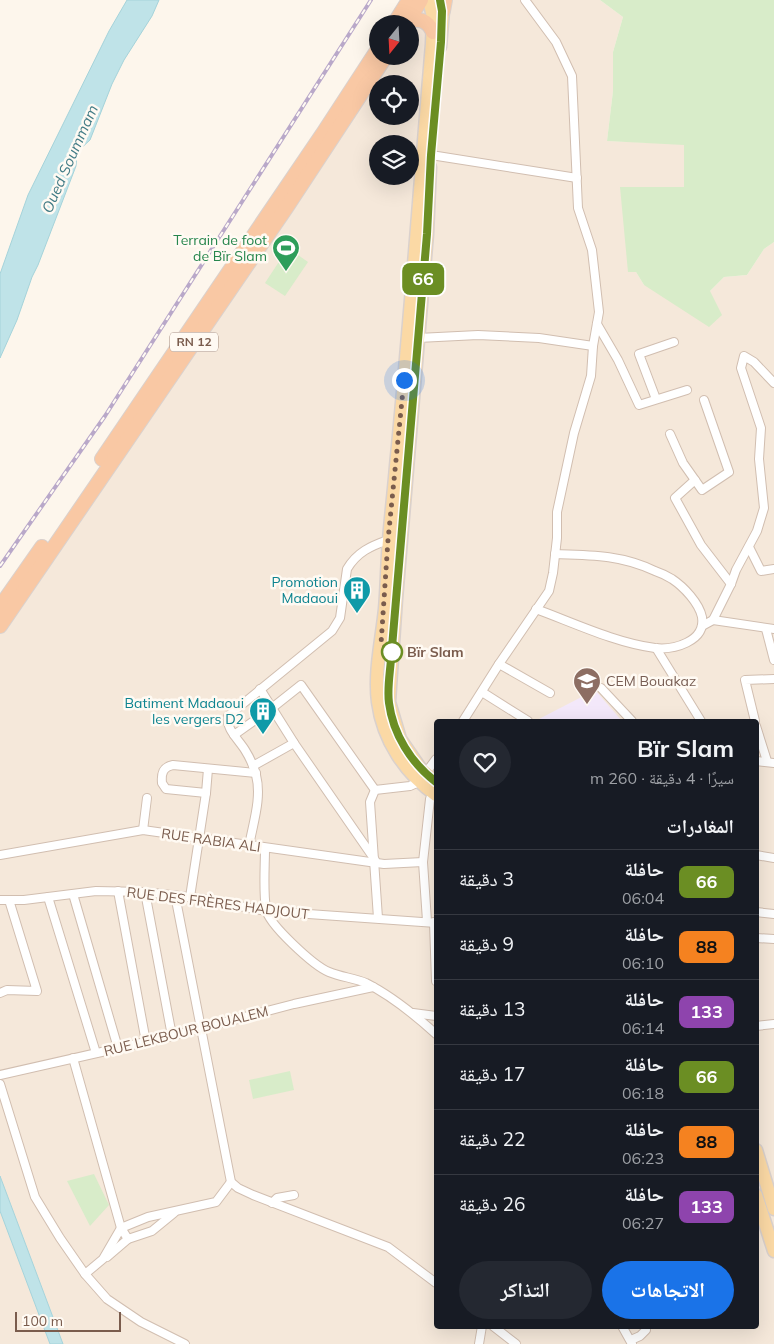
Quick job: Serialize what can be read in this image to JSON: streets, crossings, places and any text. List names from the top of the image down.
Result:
{
  "streets": {
    "highway": ["RN 12"],
    "street": ["RUE RABIA ALI", "RUE DES FRÈRES HADJOUT", "RUE LEKBOUR BOUALEM"]
  },
  "water": ["Oued Soummam"],
  "places": {
    "sports": ["Terrain de foot de Bïr Slam"],
    "building": ["Promotion Madaoui", "Batiment Madaoui les vergers D2"],
    "other": ["Bïr Slam"],
    "school or university": ["CEM Bouakaz"]
  },
  "lines": ["bus line 66"],
  "scale_bar": "100 m",
  "north": "bottom",
  "page": {
    "on_map": "66",
    "heading": [
      ["Bïr Slam", "سيرًا · 4 دقيقة · 260 m"],
      "المغادرات"
    ],
    "list": [
      {
        "mark": "66",
        "name": "حافلة",
        "note": "06:04",
        "value": "3 دقيقة"
      },
      {
        "mark": "88",
        "name": "حافلة",
        "note": "06:10",
        "value": "9 دقيقة"
      },
      {
        "mark": "133",
        "name": "حافلة",
        "note": "06:14",
        "value": "13 دقيقة"
      },
      {
        "mark": "66",
        "name": "حافلة",
        "note": "06:18",
        "value": "17 دقيقة"
      },
      {
        "mark": "88",
        "name": "حافلة",
        "note": "06:23",
        "value": "22 دقيقة"
      },
      {
        "mark": "133",
        "name": "حافلة",
        "note": "06:27",
        "value": "26 دقيقة"
      }
    ],
    "buttons": ["الاتجاهات", "التذاكر"],
    "scale": "100 m"
  }
}
